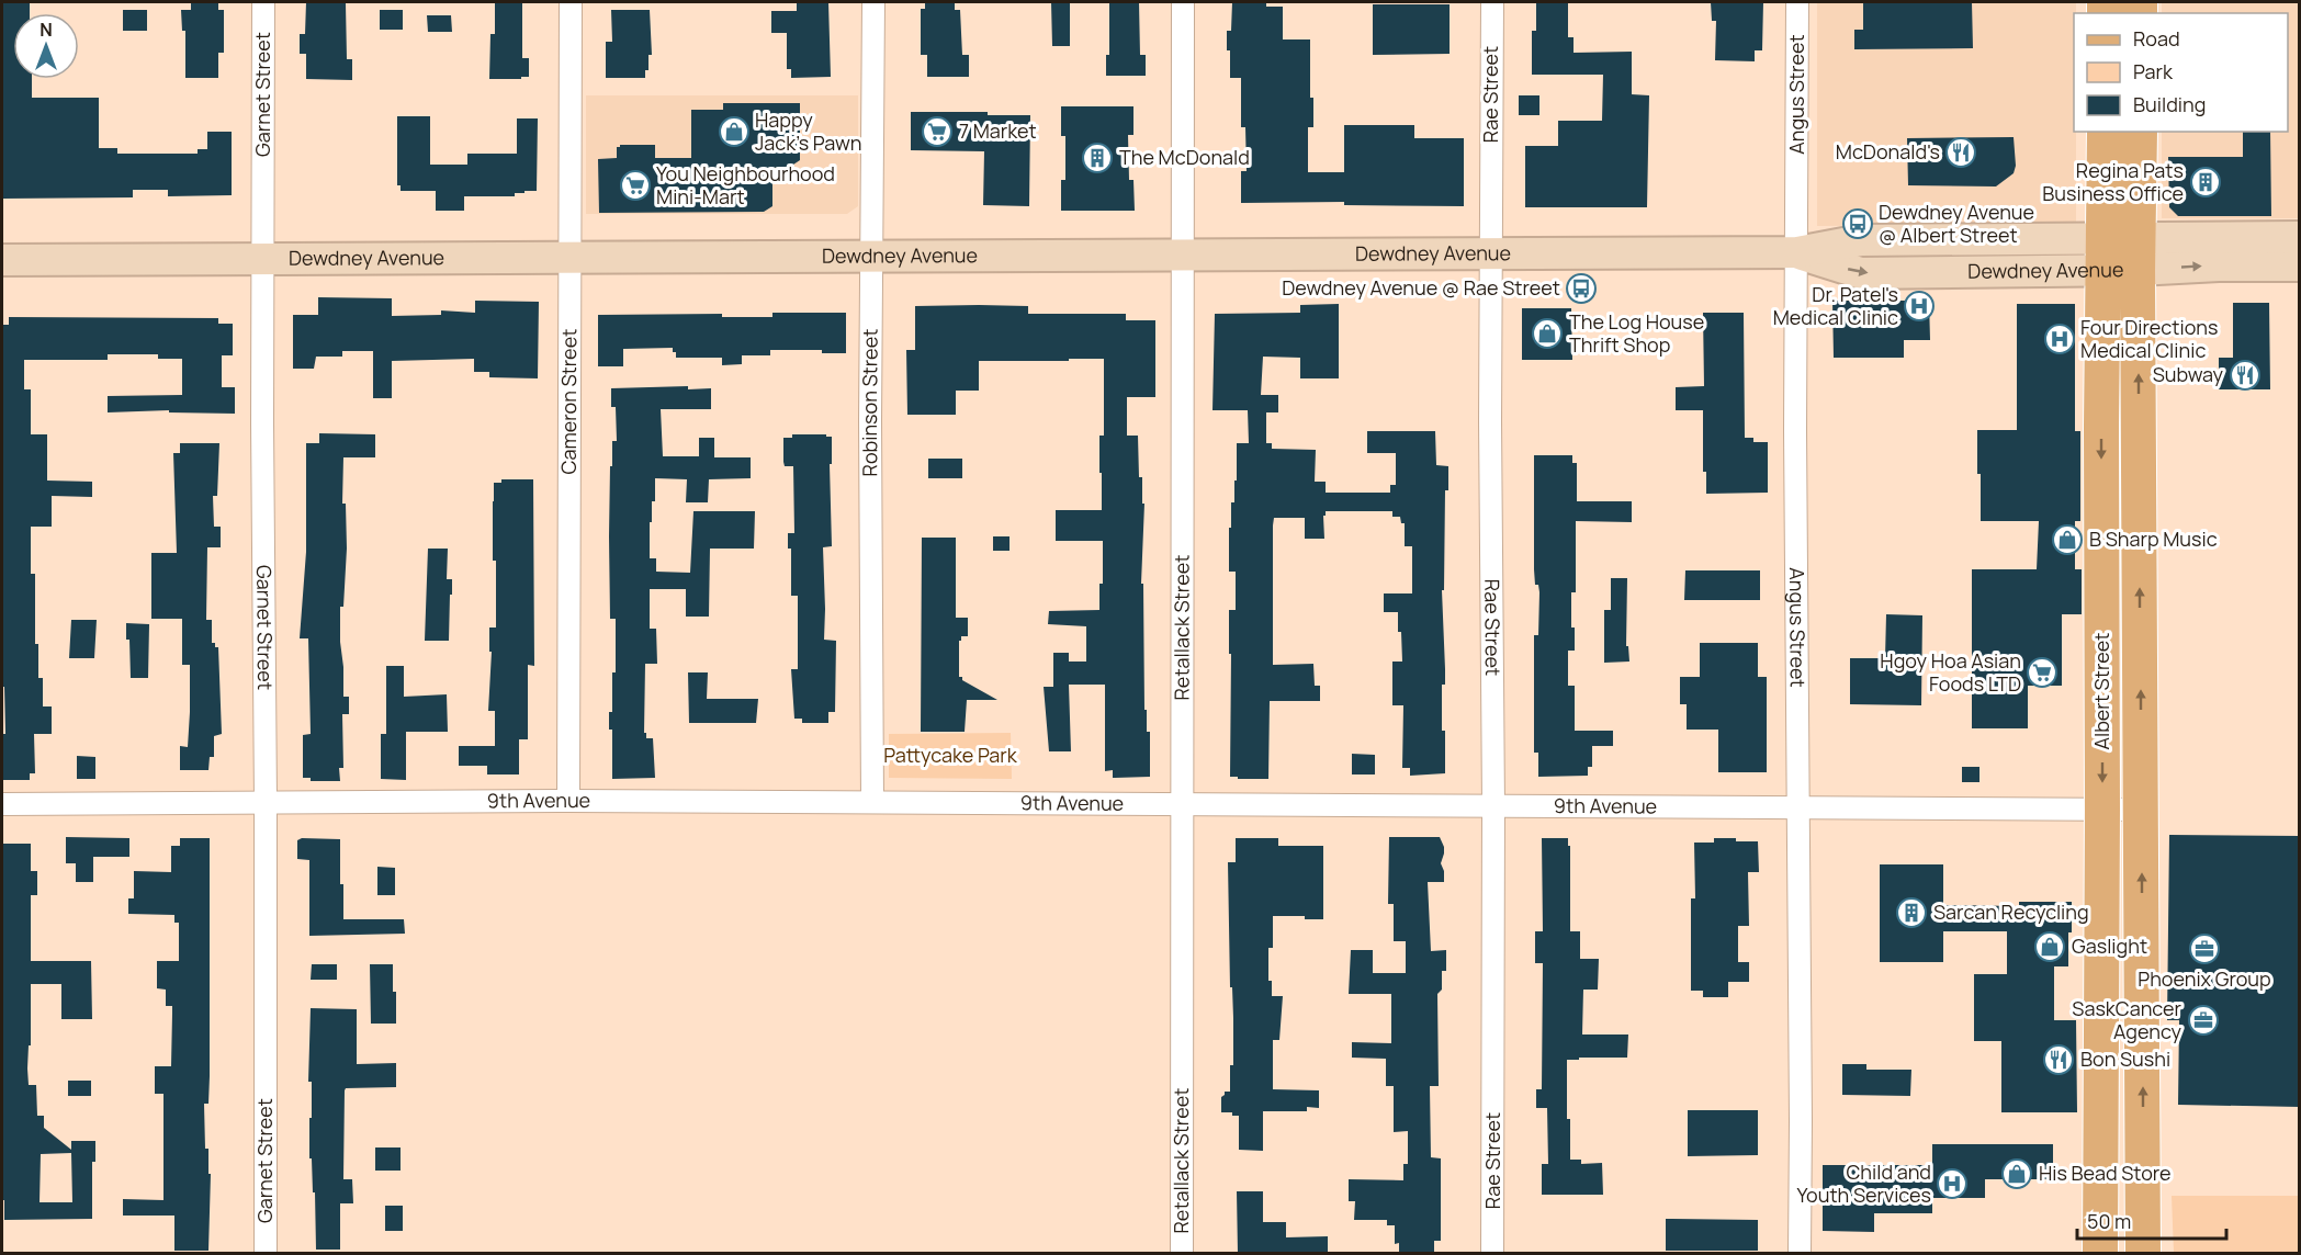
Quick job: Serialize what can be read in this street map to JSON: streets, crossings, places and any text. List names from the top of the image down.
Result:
{
  "streets": {
    "main road": ["Dewdney Avenue", "Albert Street"],
    "street": [
      "Garnet Street",
      "Rae Street",
      "Angus Street",
      "Cameron Street",
      "Robinson Street",
      "Retallack Street",
      "9th Avenue"
    ]
  },
  "crossings": [
    ["Garnet Street", "Dewdney Avenue"],
    ["Garnet Street", "9th Avenue"],
    ["Rae Street", "Dewdney Avenue"],
    ["Rae Street", "9th Avenue"],
    ["Angus Street", "Dewdney Avenue"],
    ["Angus Street", "9th Avenue"],
    ["Dewdney Avenue", "Cameron Street"],
    ["Dewdney Avenue", "Robinson Street"],
    ["Dewdney Avenue", "Retallack Street"],
    ["Dewdney Avenue", "Albert Street"],
    ["Cameron Street", "9th Avenue"],
    ["Robinson Street", "9th Avenue"],
    ["Retallack Street", "9th Avenue"],
    ["Albert Street", "9th Avenue"]
  ],
  "parks": ["Pattycake Park"],
  "places": {
    "shop": [
      "Happy Jack's Pawn",
      "The Log House Thrift Shop",
      "B Sharp Music",
      "Gaslight",
      "His Bead Store"
    ],
    "supermarket": ["7 Market", "You Neighbourhood Mini-Mart", "Hgoy Hoa Asian Foods LTD"],
    "restaurant": ["McDonald's", "Subway", "Bon Sushi"],
    "building": ["The McDonald", "Regina Pats Business Office", "Sarcan Recycling"],
    "bus stop": ["Dewdney Avenue @ Albert Street", "Dewdney Avenue @ Rae Street"],
    "hospital": ["Dr. Patel's Medical Clinic", "Four Directions Medical Clinic", "Child and Youth Services"],
    "office": ["Phoenix Group", "SaskCancer Agency"]
  },
  "legend": ["Road", "Park", "Building"],
  "scale_bar": "50 m",
  "north": "top"
}
